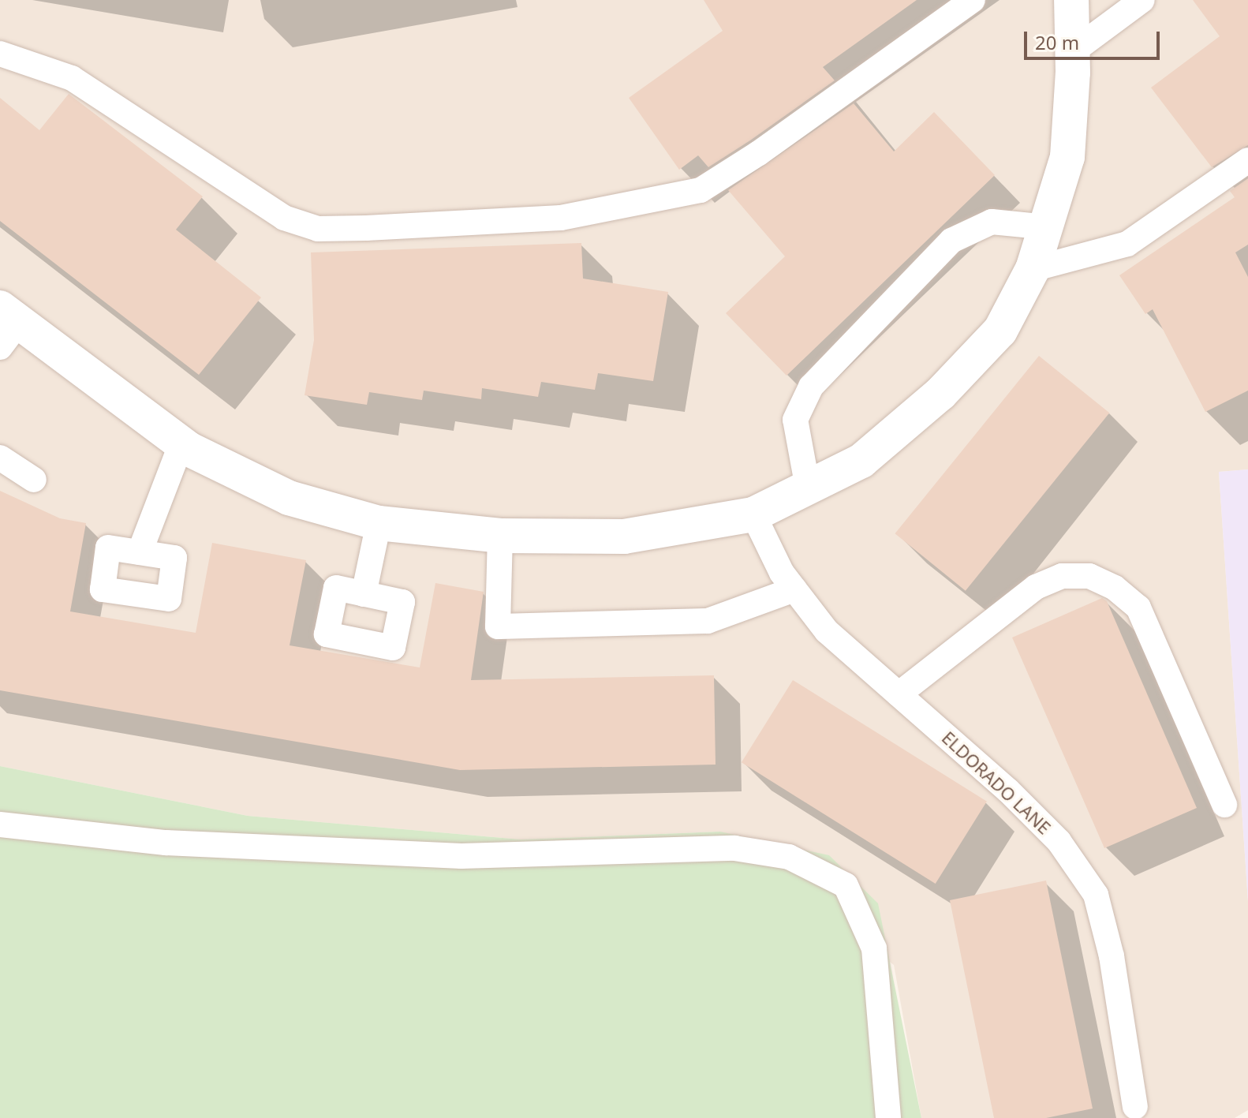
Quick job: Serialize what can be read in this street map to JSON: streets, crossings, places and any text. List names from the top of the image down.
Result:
{
  "streets": {
    "lane": ["ELDORADO LANE"]
  },
  "scale_bar": "20 m"
}
